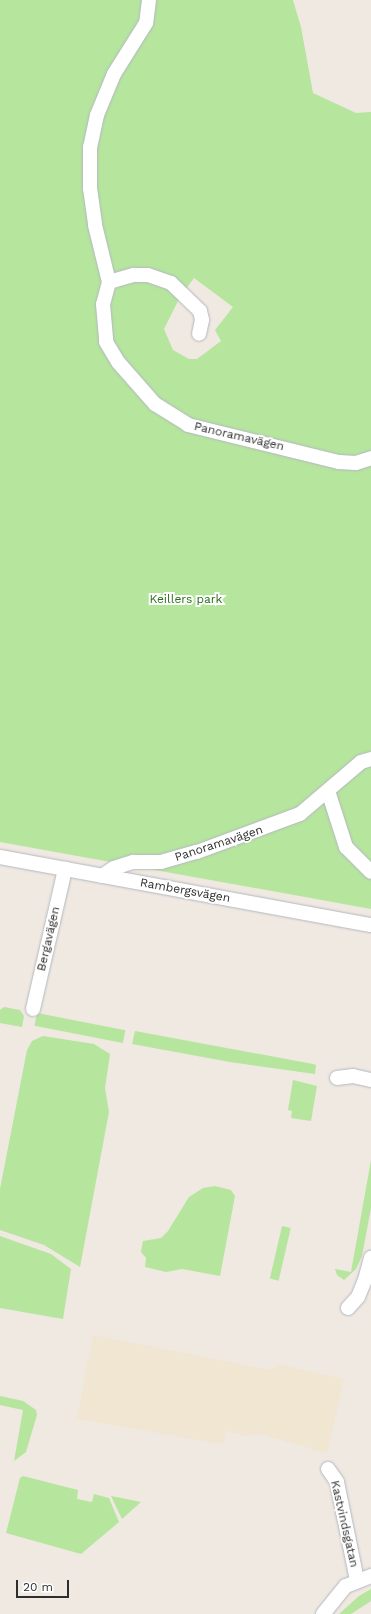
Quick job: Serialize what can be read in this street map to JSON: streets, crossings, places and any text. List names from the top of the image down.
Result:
{
  "streets": {
    "street": [
      "Panoramavägen",
      "Rambergsvägen",
      "Bergavägen",
      "Kastvindsgatan"
    ]
  },
  "crossings": [
    ["Panoramavägen", "Rambergsvägen"],
    ["Rambergsvägen", "Bergavägen"]
  ],
  "parks": ["Keillers park"],
  "scale_bar": "20 m"
}
